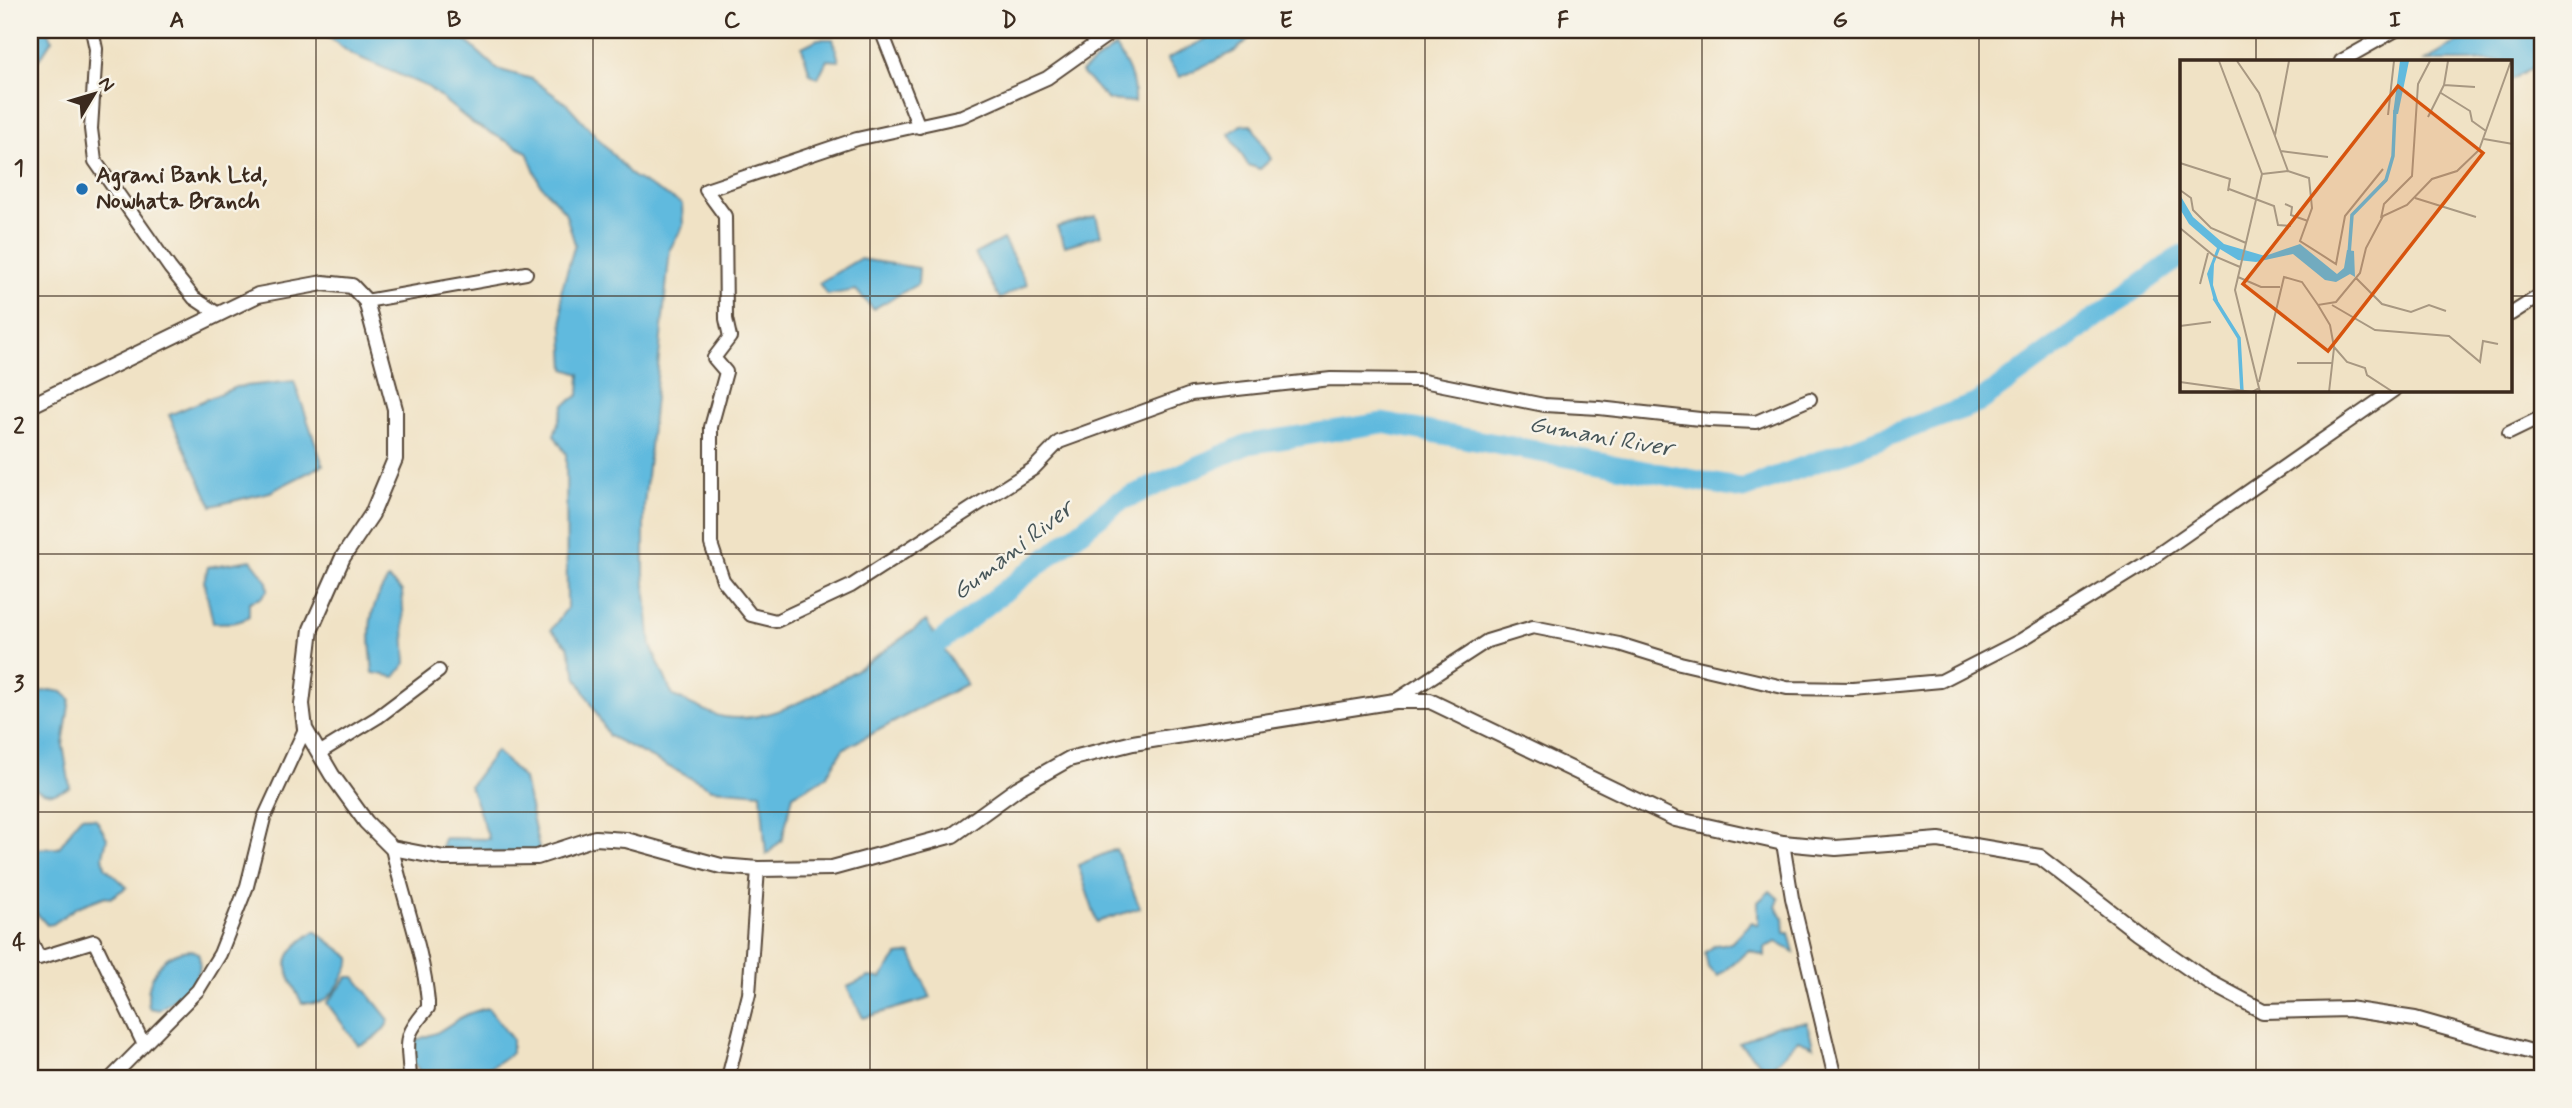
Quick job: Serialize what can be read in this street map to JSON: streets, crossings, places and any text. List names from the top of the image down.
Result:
{
  "water": ["Gumani River"],
  "places": ["Agrani Bank Ltd, Nowhata Branch"],
  "north": "top right",
  "grid": {
    "columns": [
      "A",
      "B",
      "C",
      "D",
      "E",
      "F",
      "G",
      "H",
      "I"
    ],
    "rows": [
      "1",
      "2",
      "3",
      "4"
    ]
  }
}
